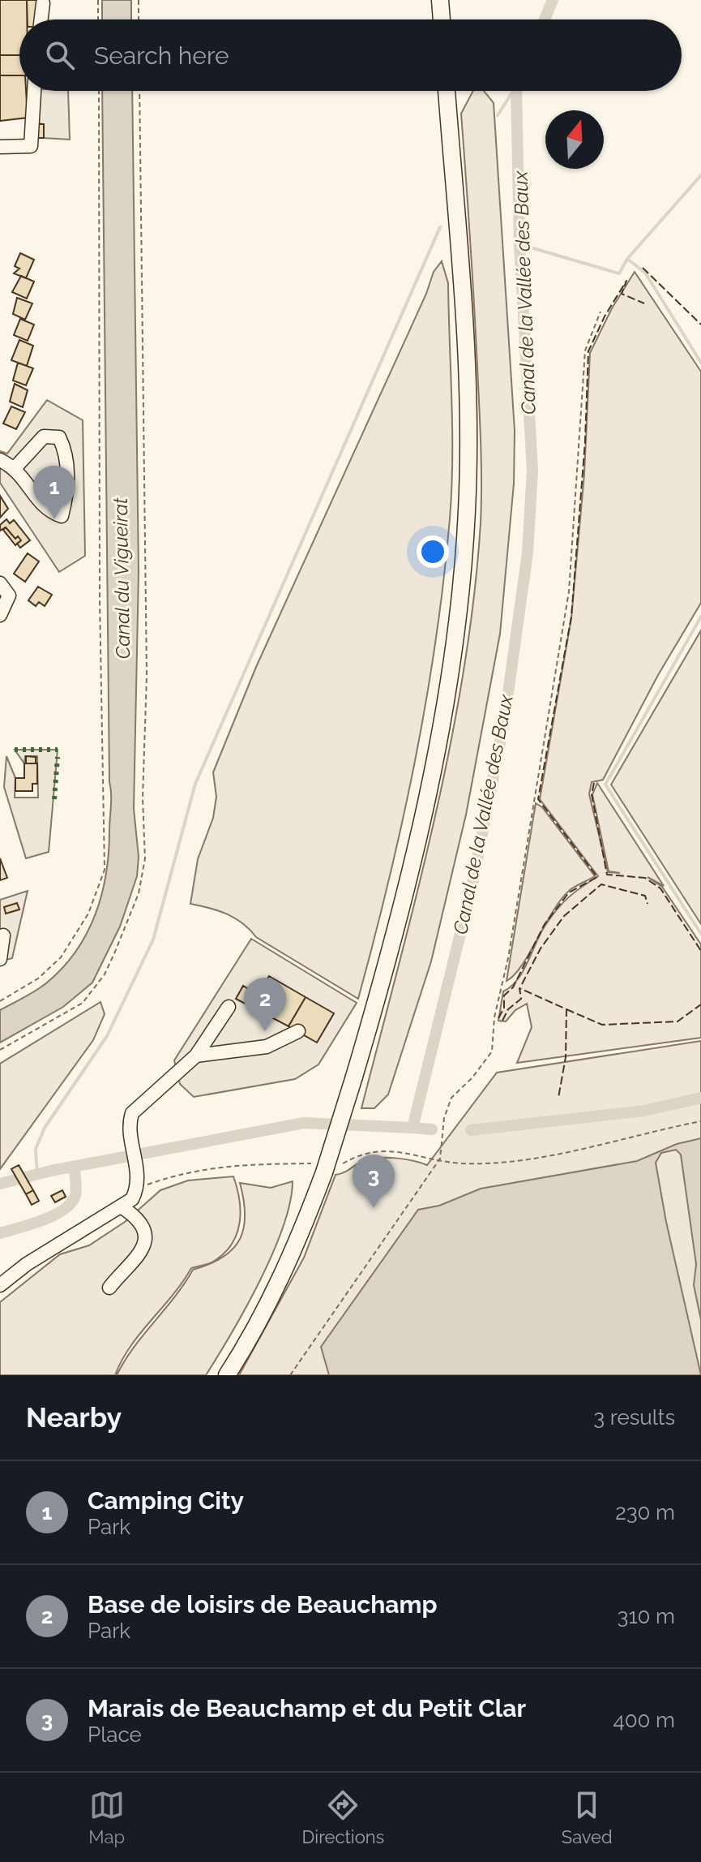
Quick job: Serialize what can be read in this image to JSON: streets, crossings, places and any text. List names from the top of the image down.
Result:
{
  "water": ["Canal de la Vallée des Baux", "Canal du Vigueirat"],
  "north": "top",
  "page": {
    "search": "Search here",
    "pins": ["1", "2", "3"],
    "heading": ["Nearby", "3 results"],
    "list": [
      {
        "mark": "1",
        "name": "Camping City",
        "note": "Park",
        "value": "230 m"
      },
      {
        "mark": "2",
        "name": "Base de loisirs de Beauchamp",
        "note": "Park",
        "value": "310 m"
      },
      {
        "mark": "3",
        "name": "Marais de Beauchamp et du Petit Clar",
        "note": "Place",
        "value": "400 m"
      }
    ],
    "nav": ["Map", "Directions", "Saved"]
  }
}
